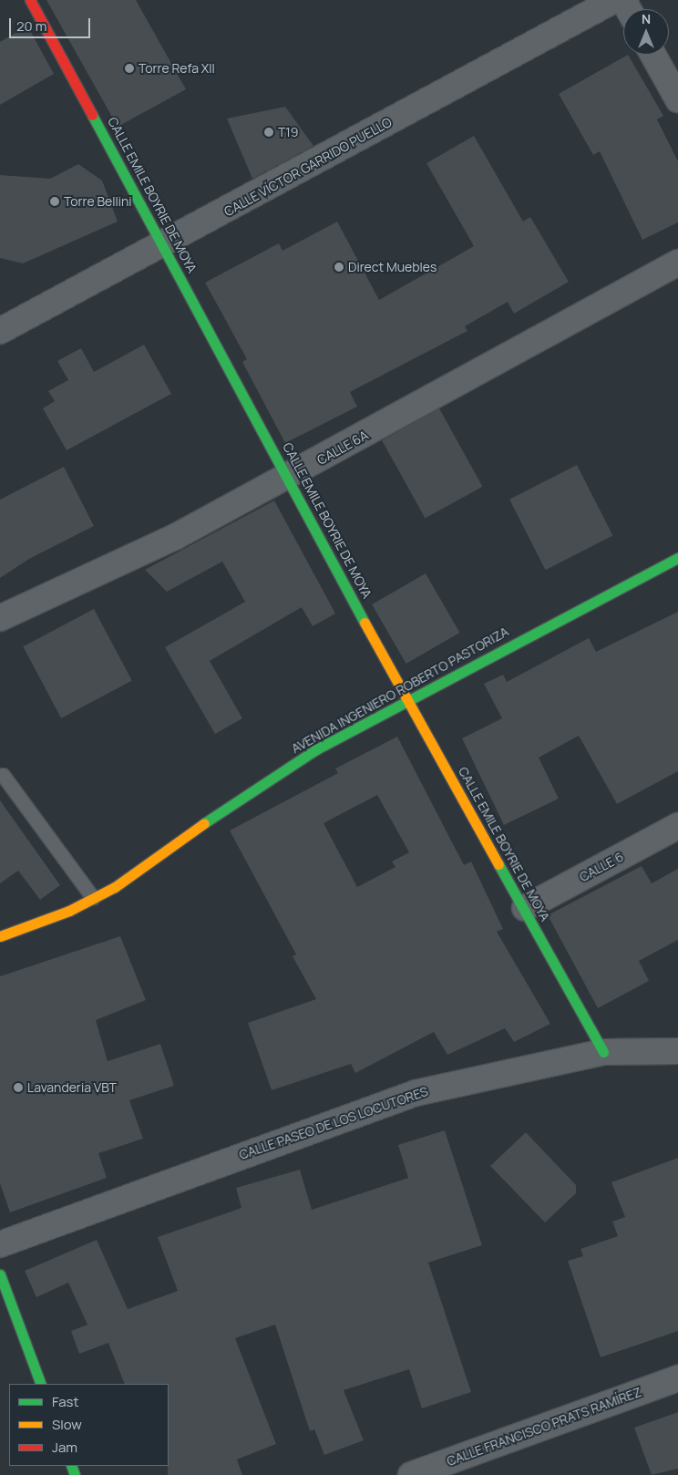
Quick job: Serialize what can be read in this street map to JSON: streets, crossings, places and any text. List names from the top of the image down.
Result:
{
  "streets": {
    "street": [
      "CALLE VÍCTOR GARRIDO PUELLO",
      "CALLE EMILE BOYRIE DE MOYA",
      "CALLE 6A",
      "AVENIDA INGENIERO ROBERTO PASTORIZA",
      "CALLE 6",
      "CALLE PASEO DE LOS LOCUTORES",
      "CALLE FRANCISCO PRATS RAMÍREZ"
    ]
  },
  "crossings": [
    ["CALLE VÍCTOR GARRIDO PUELLO", "CALLE EMILE BOYRIE DE MOYA"],
    ["CALLE EMILE BOYRIE DE MOYA", "CALLE 6A"],
    ["CALLE EMILE BOYRIE DE MOYA", "AVENIDA INGENIERO ROBERTO PASTORIZA"],
    ["CALLE EMILE BOYRIE DE MOYA", "CALLE 6"],
    ["CALLE EMILE BOYRIE DE MOYA", "CALLE PASEO DE LOS LOCUTORES"]
  ],
  "places": [
    "Torre Refa XII",
    "T19",
    "Torre Bellini",
    "Direct Muebles",
    "Lavanderia VBT"
  ],
  "legend": ["Fast", "Slow", "Jam"],
  "scale_bar": "20 m",
  "north": "top"
}
